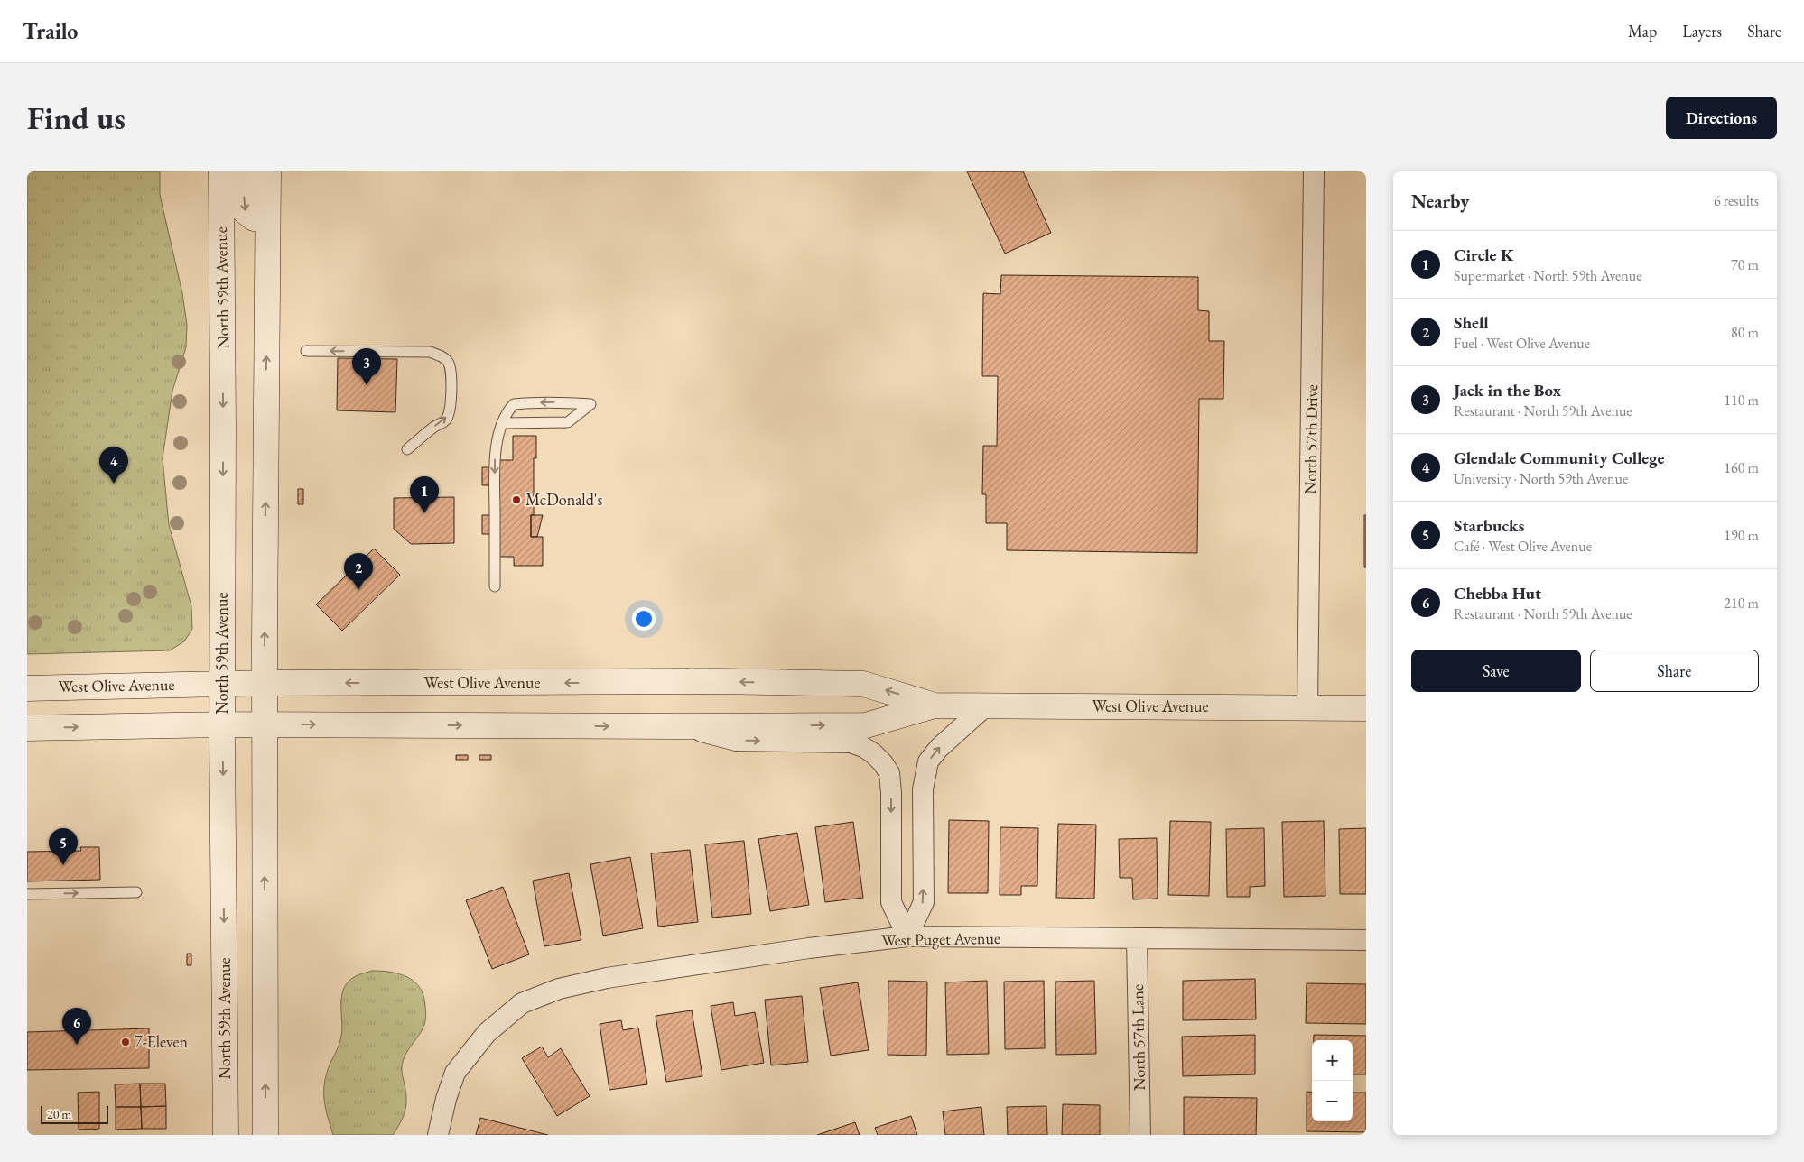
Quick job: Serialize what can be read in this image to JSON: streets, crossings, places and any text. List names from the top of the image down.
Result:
{
  "streets": {
    "main road": ["North 59th Avenue", "West Olive Avenue"],
    "street": ["North 57th Drive", "West Puget Avenue", "North 57th Lane"]
  },
  "crossings": [
    ["North 59th Avenue", "West Olive Avenue"],
    ["North 57th Drive", "West Olive Avenue"],
    ["West Puget Avenue", "North 57th Lane"]
  ],
  "places": ["McDonald's", "7-Eleven"],
  "scale_bar": "20 m",
  "page": {
    "header": "Trailo",
    "nav": ["Map", "Layers", "Share"],
    "buttons": [
      "Directions",
      ["Save", "Share"]
    ],
    "title": "Find us",
    "heading": ["Nearby", "6 results"],
    "list": [
      {
        "mark": "1",
        "name": "Circle K",
        "note": "Supermarket · North 59th Avenue",
        "value": "70 m"
      },
      {
        "mark": "2",
        "name": "Shell",
        "note": "Fuel · West Olive Avenue",
        "value": "80 m"
      },
      {
        "mark": "3",
        "name": "Jack in the Box",
        "note": "Restaurant · North 59th Avenue",
        "value": "110 m"
      },
      {
        "mark": "4",
        "name": "Glendale Community College",
        "note": "University · North 59th Avenue",
        "value": "160 m"
      },
      {
        "mark": "5",
        "name": "Starbucks",
        "note": "Café · West Olive Avenue",
        "value": "190 m"
      },
      {
        "mark": "6",
        "name": "Chebba Hut",
        "note": "Restaurant · North 59th Avenue",
        "value": "210 m"
      }
    ],
    "pins": [
      "3",
      "4",
      "1",
      "2",
      "5",
      "6"
    ],
    "map_buttons": ["+", "−"],
    "scale": "20 m"
  }
}
